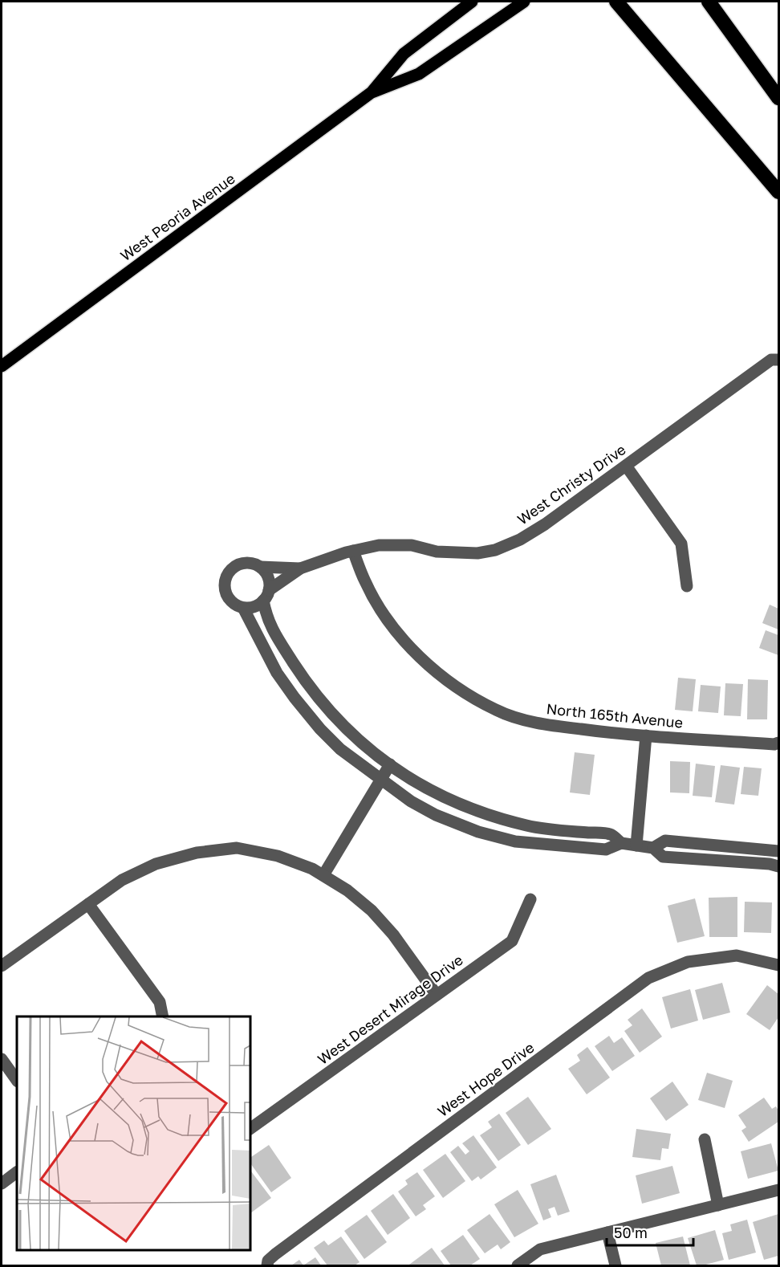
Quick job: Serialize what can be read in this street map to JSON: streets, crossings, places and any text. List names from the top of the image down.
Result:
{
  "streets": {
    "main road": ["West Peoria Avenue"],
    "street": [
      "West Christy Drive",
      "North 165th Avenue",
      "West Desert Mirage Drive",
      "West Hope Drive"
    ]
  },
  "crossings": [
    ["West Christy Drive", "North 165th Avenue"]
  ],
  "scale_bar": "50 m"
}
